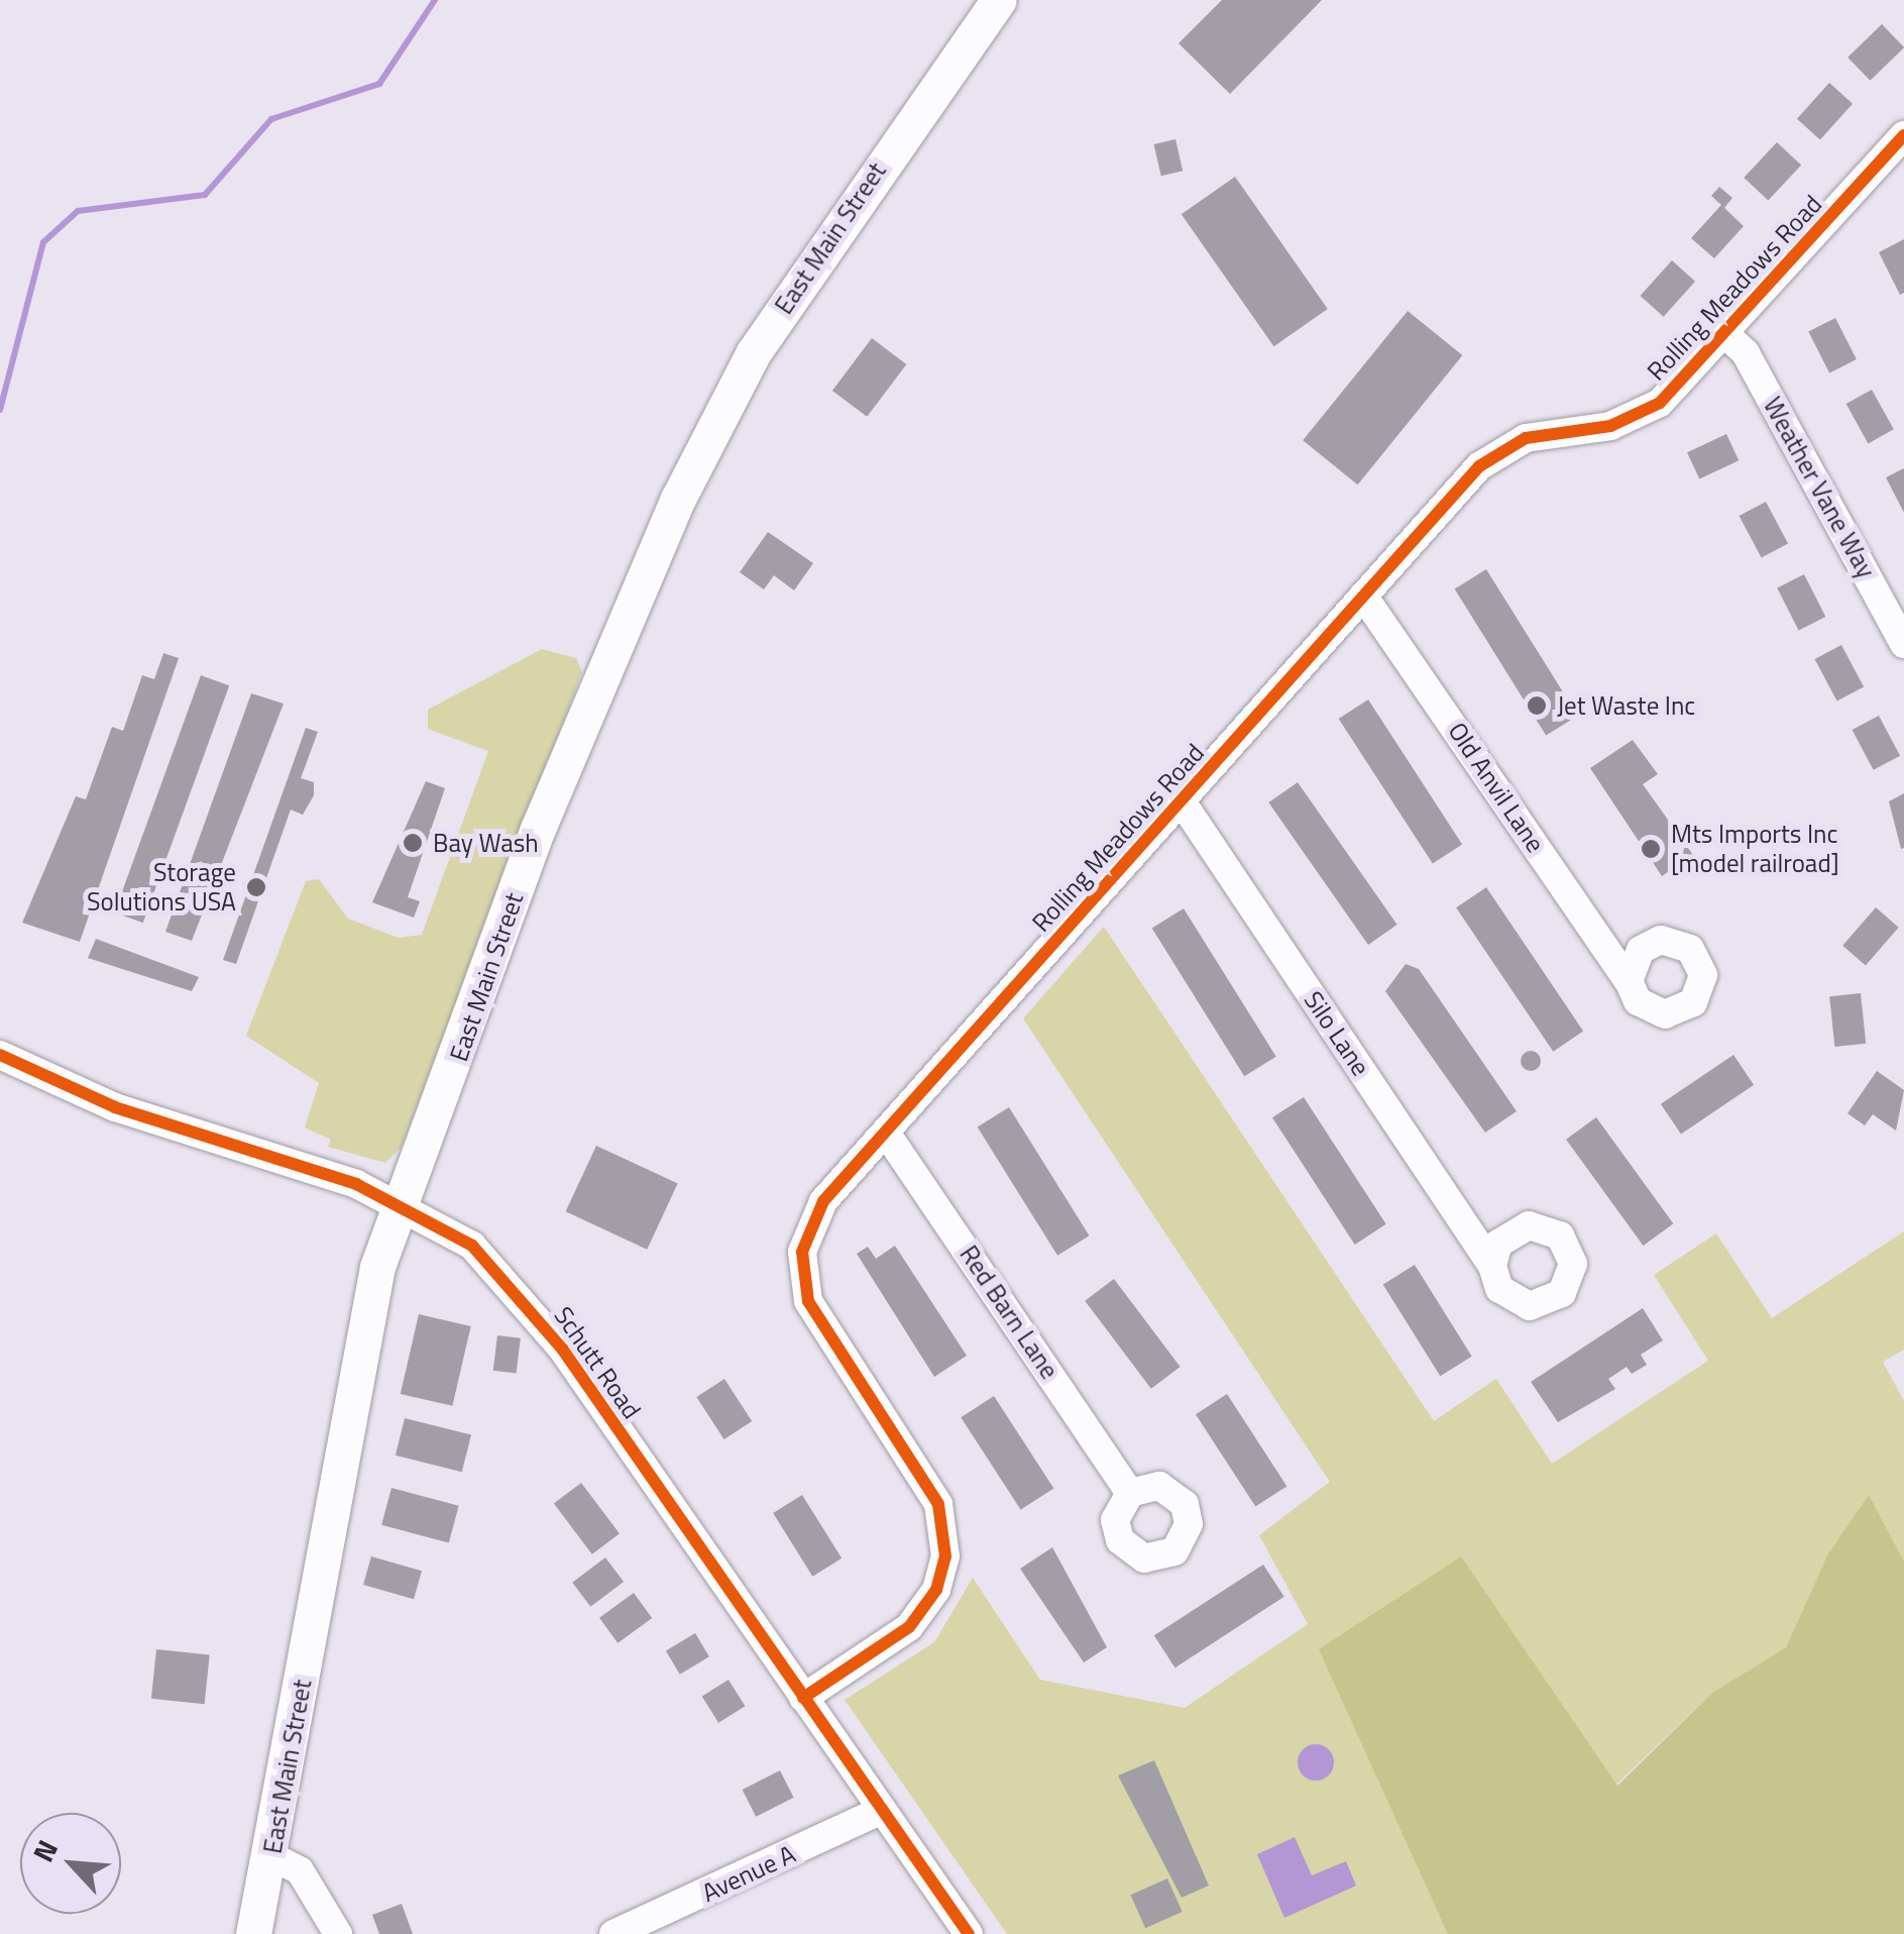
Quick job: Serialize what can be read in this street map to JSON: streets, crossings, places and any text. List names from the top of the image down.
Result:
{
  "streets": {
    "main road": ["East Main Street"],
    "street": [
      "Rolling Meadows Road",
      "Weather Vane Way",
      "Old Anvil Lane",
      "Silo Lane",
      "Red Barn Lane",
      "Schutt Road",
      "Avenue A"
    ]
  },
  "crossings": [
    ["East Main Street", "Schutt Road"],
    ["Rolling Meadows Road", "Weather Vane Way"],
    ["Rolling Meadows Road", "Old Anvil Lane"],
    ["Rolling Meadows Road", "Silo Lane"],
    ["Rolling Meadows Road", "Red Barn Lane"],
    ["Rolling Meadows Road", "Schutt Road"],
    ["Schutt Road", "Avenue A"]
  ],
  "places": [
    "Jet Waste Inc",
    "Bay Wash",
    "Mts Imports Inc [model railroad]",
    "Storage Solutions USA"
  ],
  "north": "top left"
}
